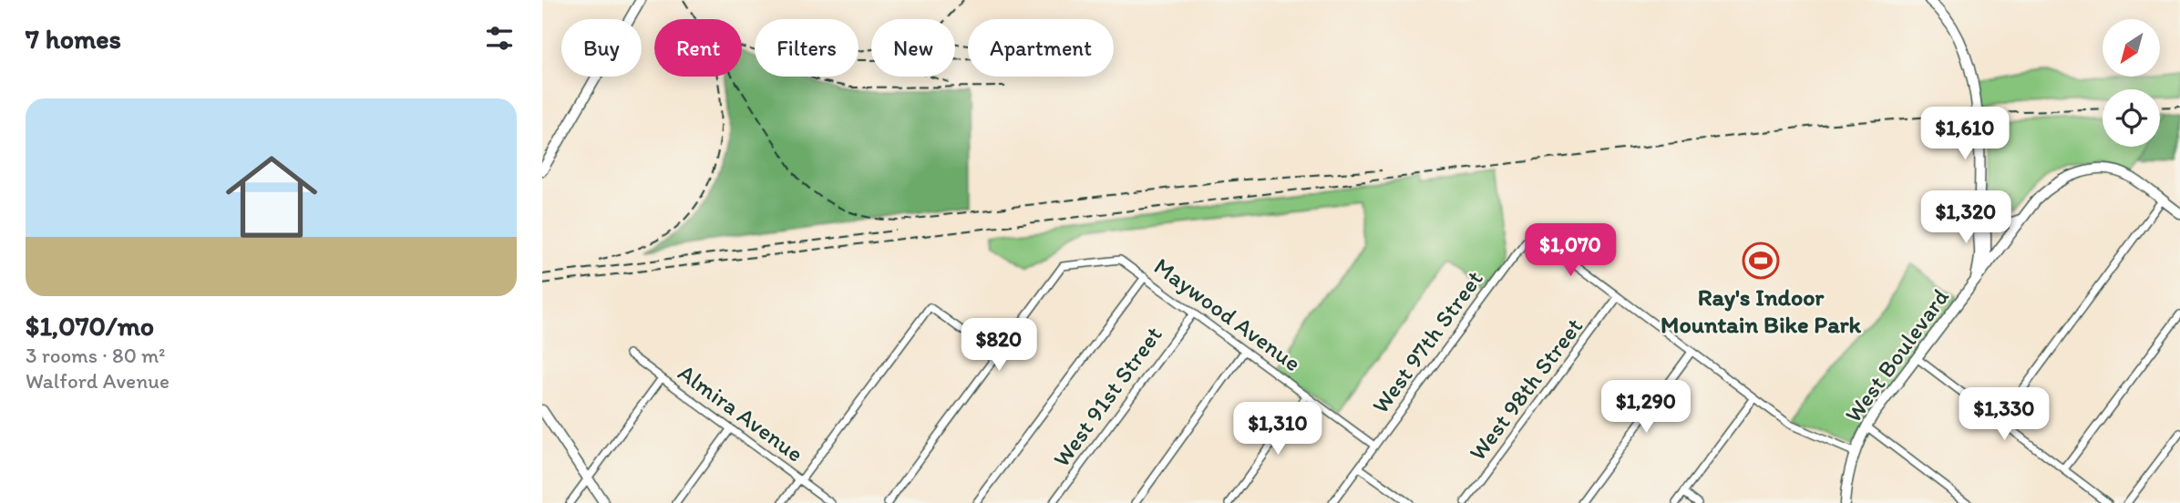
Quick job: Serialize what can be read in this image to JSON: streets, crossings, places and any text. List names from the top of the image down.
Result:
{
  "streets": {
    "street": [
      "Maywood Avenue",
      "West 97th Street",
      "West Boulevard",
      "West 98th Street",
      "West 91st Street",
      "Almira Avenue"
    ]
  },
  "crossings": [
    ["Maywood Avenue", "West 97th Street"],
    ["Maywood Avenue", "West 91st Street"],
    ["West 97th Street", "West 98th Street"]
  ],
  "places": {
    "sports": ["Ray's Indoor Mountain Bike Park"]
  },
  "north": "bottom left",
  "page": {
    "heading": "7 homes",
    "chip": [
      "Buy",
      "Rent",
      "Filters",
      "New",
      "Apartment"
    ],
    "list": [
      {
        "name": "$1,070/mo",
        "note": "3 rooms · 80 m² · Walford Avenue"
      }
    ],
    "price": [
      "$1,610",
      "$1,320",
      "$1,070",
      "$820",
      "$1,290",
      "$1,330",
      "$1,310"
    ]
  }
}
